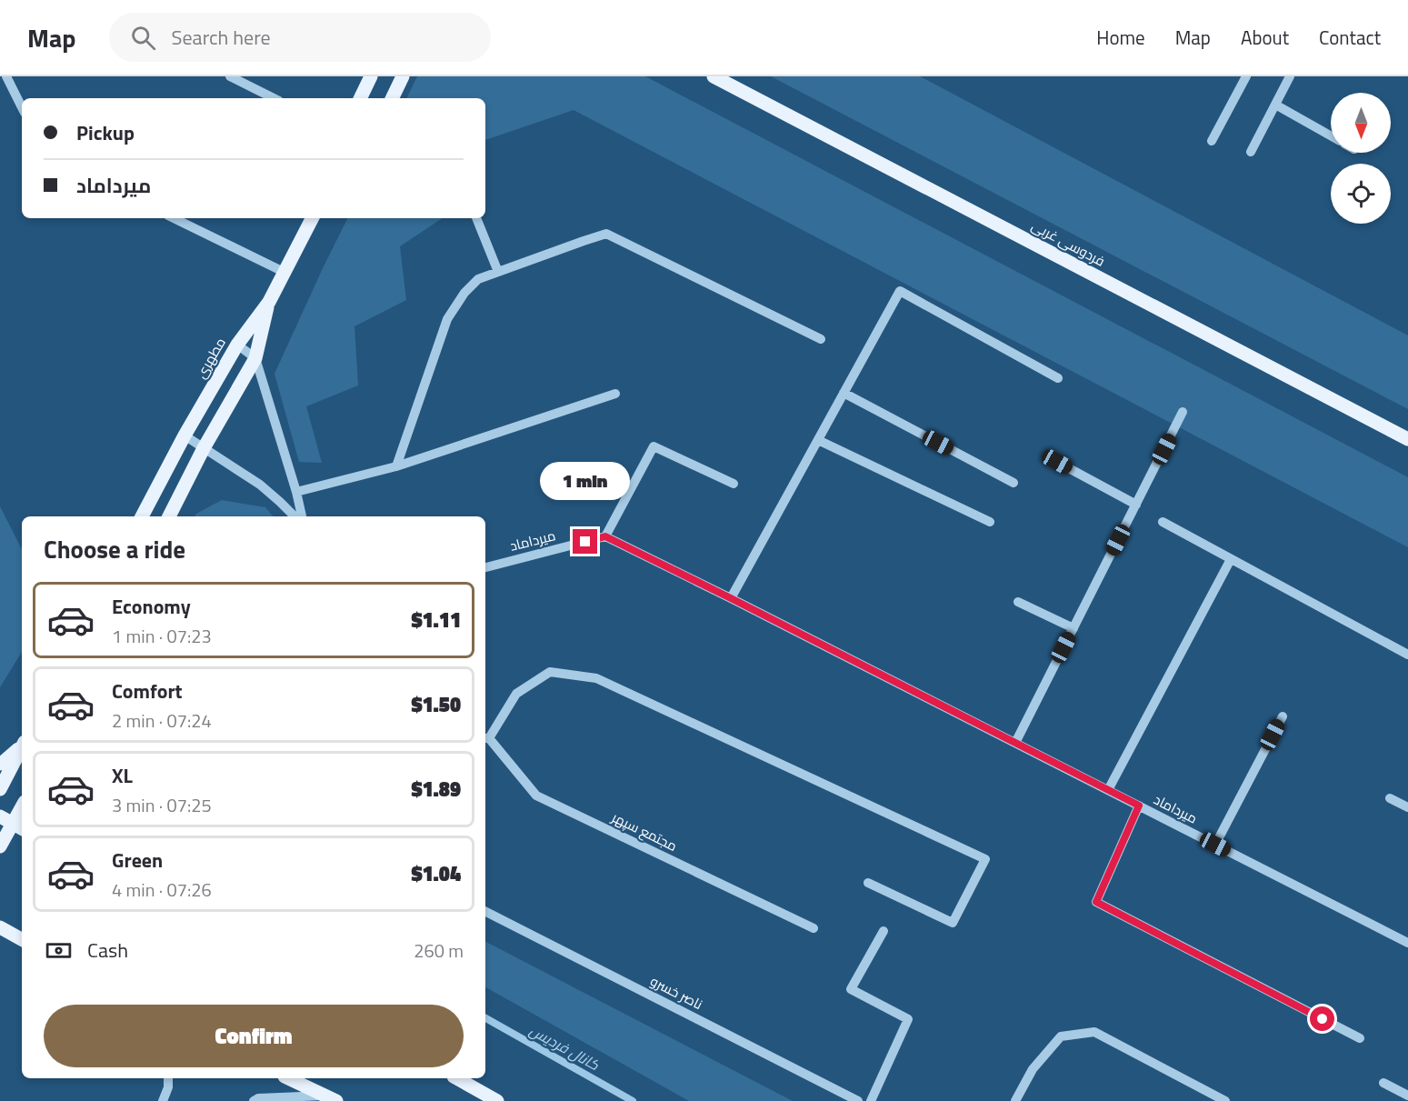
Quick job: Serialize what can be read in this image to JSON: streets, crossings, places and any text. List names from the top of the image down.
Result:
{
  "streets": {
    "main road": ["فردوسی غربی", "مطهری"],
    "street": ["میرداماد", "مجتمع سپهر", "ناصر خسرو"]
  },
  "water": ["کانال فردیس"],
  "north": "bottom",
  "page": {
    "header": "Map",
    "search": "Search here",
    "nav": [
      "Home",
      "Map",
      "About",
      "Contact"
    ],
    "banner": ["Pickup", "میرداماد"],
    "bubble": "1 min",
    "heading": "Choose a ride",
    "list": [
      {
        "name": "Economy",
        "note": "1 min · 07:23",
        "value": "$1.11"
      },
      {
        "name": "Comfort",
        "note": "2 min · 07:24",
        "value": "$1.50"
      },
      {
        "name": "XL",
        "note": "3 min · 07:25",
        "value": "$1.89"
      },
      {
        "name": "Green",
        "note": "4 min · 07:26",
        "value": "$1.04"
      }
    ],
    "pay": ["Cash", "260 m"],
    "buttons": "Confirm"
  }
}
